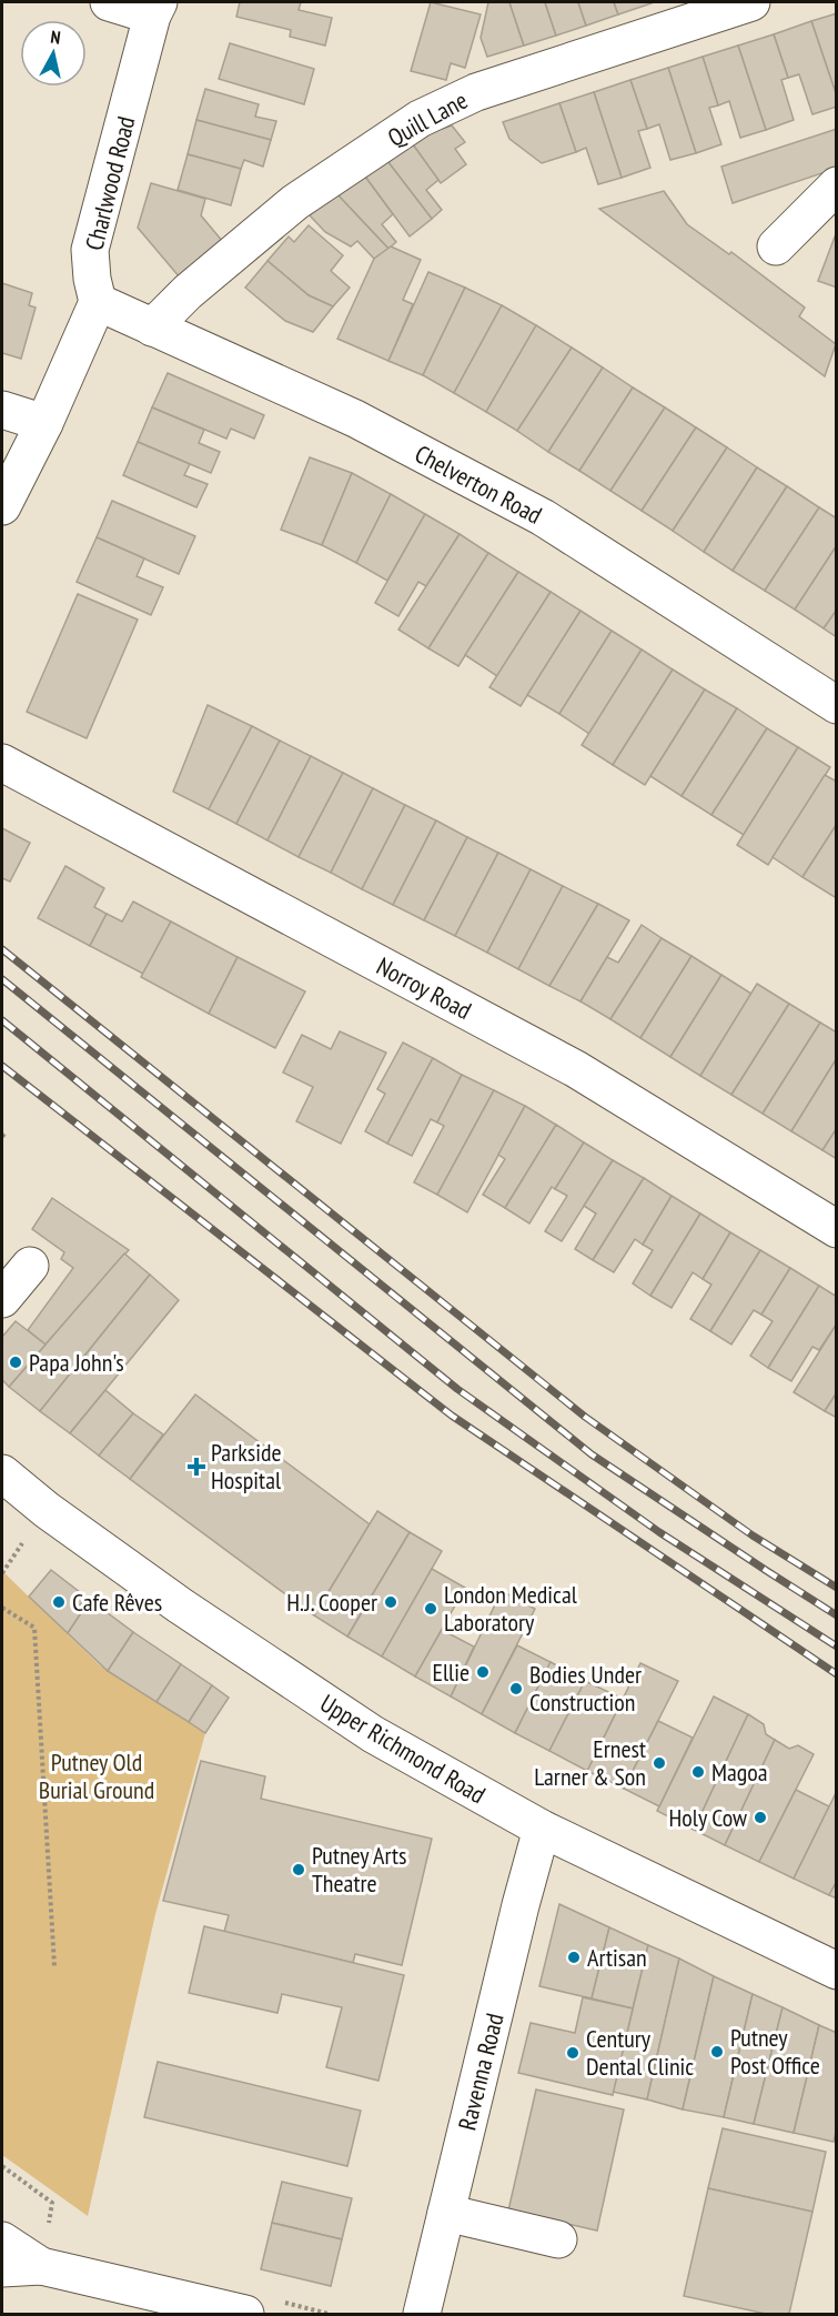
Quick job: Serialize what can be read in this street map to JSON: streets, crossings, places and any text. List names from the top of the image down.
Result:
{
  "streets": {
    "main road": [
      "Quill Lane",
      "Charlwood Road",
      "Chelverton Road",
      "Norroy Road",
      "Upper Richmond Road",
      "Ravenna Road"
    ]
  },
  "crossings": [
    ["Quill Lane", "Chelverton Road"],
    ["Charlwood Road", "Chelverton Road"],
    ["Upper Richmond Road", "Ravenna Road"]
  ],
  "parks": ["Putney Old Burial Ground"],
  "places": {
    "other": [
      "Papa John's",
      "Cafe Rêves",
      "H.J. Cooper",
      "London Medical Laboratory",
      "Ellie",
      "Bodies Under Construction",
      "Ernest Larner & Son",
      "Magoa",
      "Holy Cow",
      "Putney Arts Theatre",
      "Artisan",
      "Putney Post Office",
      "Century Dental Clinic"
    ],
    "health": ["Parkside Hospital"]
  },
  "north": "top"
}
